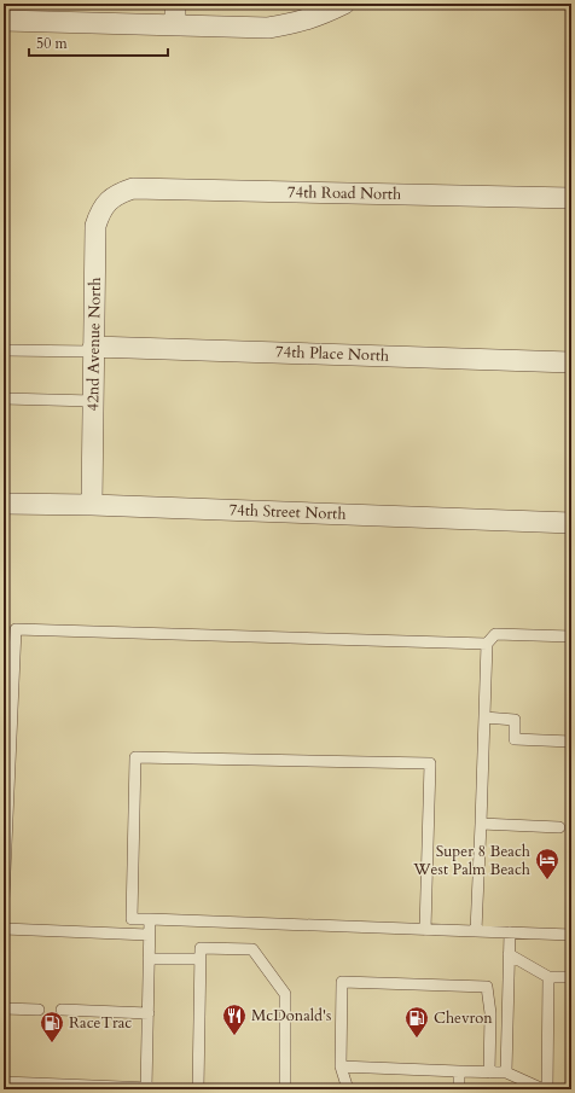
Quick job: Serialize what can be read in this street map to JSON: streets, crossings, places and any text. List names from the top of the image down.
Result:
{
  "streets": {
    "street": [
      "74th Road North",
      "42nd Avenue North",
      "74th Place North",
      "74th Street North"
    ]
  },
  "crossings": [
    ["74th Road North", "42nd Avenue North"],
    ["42nd Avenue North", "74th Place North"],
    ["42nd Avenue North", "74th Street North"]
  ],
  "places": {
    "hotel": ["Super 8 Beach West Palm Beach"],
    "restaurant": ["McDonald's"],
    "fuel station": ["Chevron", "RaceTrac"]
  },
  "scale_bar": "50 m"
}
